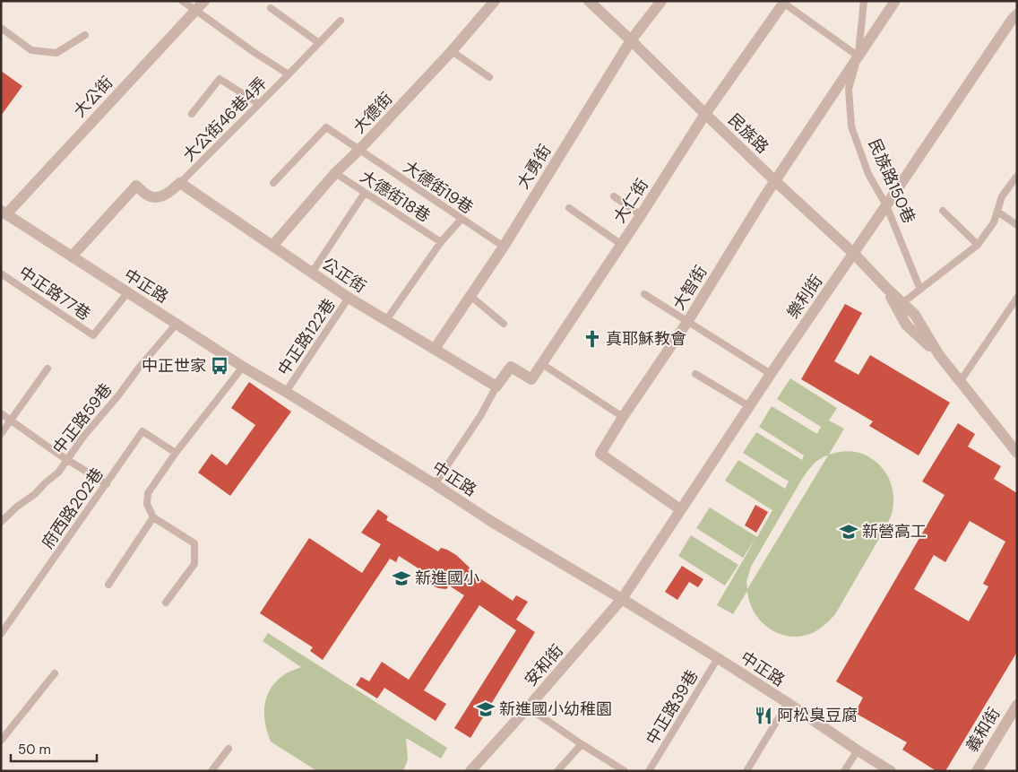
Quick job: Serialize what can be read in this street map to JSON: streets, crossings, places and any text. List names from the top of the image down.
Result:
{
  "streets": {
    "street": [
      "大公街",
      "大德街",
      "民族路",
      "大勇街",
      "民族路150巷",
      "大仁街",
      "公正街",
      "中正路",
      "大智街",
      "樂利街",
      "安和街",
      "義和街"
    ],
    "lane": [
      "大公街46巷4弄",
      "大德街19巷",
      "大德街18巷",
      "中正路77巷",
      "中正路122巷",
      "中正路59巷",
      "府西路202巷",
      "中正路39巷"
    ]
  },
  "crossings": [
    ["大公街", "中正路"],
    ["大德街", "大德街19巷"],
    ["大德街", "大德街18巷"],
    ["大德街", "公正街"],
    ["大公街46巷4弄", "公正街"],
    ["民族路", "大勇街"],
    ["民族路", "大仁街"],
    ["民族路", "大智街"],
    ["民族路", "樂利街"],
    ["大勇街", "大德街19巷"],
    ["大勇街", "公正街"],
    ["民族路150巷", "大智街"],
    ["民族路150巷", "樂利街"],
    ["大仁街", "公正街"],
    ["公正街", "中正路122巷"],
    ["中正路", "中正路77巷"],
    ["中正路", "樂利街"],
    ["中正路", "中正路122巷"],
    ["中正路", "中正路59巷"],
    ["中正路", "安和街"],
    ["中正路", "中正路39巷"],
    ["大智街", "樂利街"],
    ["樂利街", "安和街"]
  ],
  "places": {
    "church": ["真耶穌教會"],
    "bus stop": ["中正世家"],
    "school or university": ["新營高工", "新進國小", "新進國小幼稚園"],
    "restaurant": ["阿松臭豆腐"]
  },
  "scale_bar": "50 m"
}
